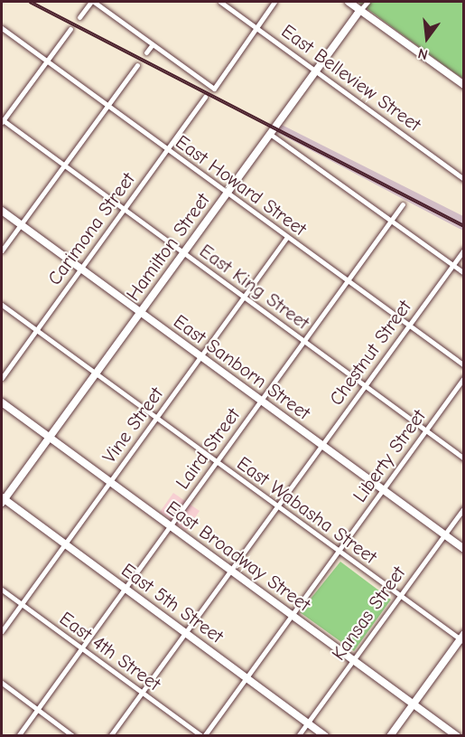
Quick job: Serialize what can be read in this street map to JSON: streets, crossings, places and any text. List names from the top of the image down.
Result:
{
  "streets": {
    "street": [
      "East Belleview Street",
      "East Howard Street",
      "Carimona Street",
      "Hamilton Street",
      "East King Street",
      "Chestnut Street",
      "East Sanborn Street",
      "Vine Street",
      "Laird Street",
      "Liberty Street",
      "East Wabasha Street",
      "East Broadway Street",
      "East 5th Street",
      "Kansas Street",
      "East 4th Street"
    ]
  },
  "crossings": [
    ["East Belleview Street", "Hamilton Street"],
    ["East Howard Street", "Carimona Street"],
    ["East Howard Street", "Hamilton Street"],
    ["East Howard Street", "Chestnut Street"],
    ["East Howard Street", "Vine Street"],
    ["East Howard Street", "Laird Street"],
    ["Carimona Street", "East King Street"],
    ["Carimona Street", "East Sanborn Street"],
    ["Carimona Street", "East Wabasha Street"],
    ["Hamilton Street", "East King Street"],
    ["Hamilton Street", "East Sanborn Street"],
    ["Hamilton Street", "East Wabasha Street"],
    ["Hamilton Street", "East Broadway Street"],
    ["Hamilton Street", "East 5th Street"],
    ["East King Street", "Chestnut Street"],
    ["East King Street", "Vine Street"],
    ["East King Street", "Laird Street"],
    ["East King Street", "Liberty Street"],
    ["Chestnut Street", "East Sanborn Street"],
    ["Chestnut Street", "East Wabasha Street"],
    ["Chestnut Street", "East Broadway Street"],
    ["Chestnut Street", "East 5th Street"],
    ["Chestnut Street", "East 4th Street"],
    ["East Sanborn Street", "Vine Street"],
    ["East Sanborn Street", "Laird Street"],
    ["East Sanborn Street", "Liberty Street"],
    ["East Sanborn Street", "Kansas Street"],
    ["Vine Street", "East Wabasha Street"],
    ["Vine Street", "East Broadway Street"],
    ["Vine Street", "East 5th Street"],
    ["Vine Street", "East 4th Street"],
    ["Laird Street", "East Wabasha Street"],
    ["Laird Street", "East Broadway Street"],
    ["Laird Street", "East 5th Street"],
    ["Laird Street", "East 4th Street"],
    ["Liberty Street", "East Wabasha Street"],
    ["Liberty Street", "East Broadway Street"],
    ["Liberty Street", "East 5th Street"],
    ["Liberty Street", "East 4th Street"],
    ["East Wabasha Street", "Kansas Street"],
    ["East Broadway Street", "Kansas Street"],
    ["East 5th Street", "Kansas Street"]
  ],
  "north": "bottom"
}
